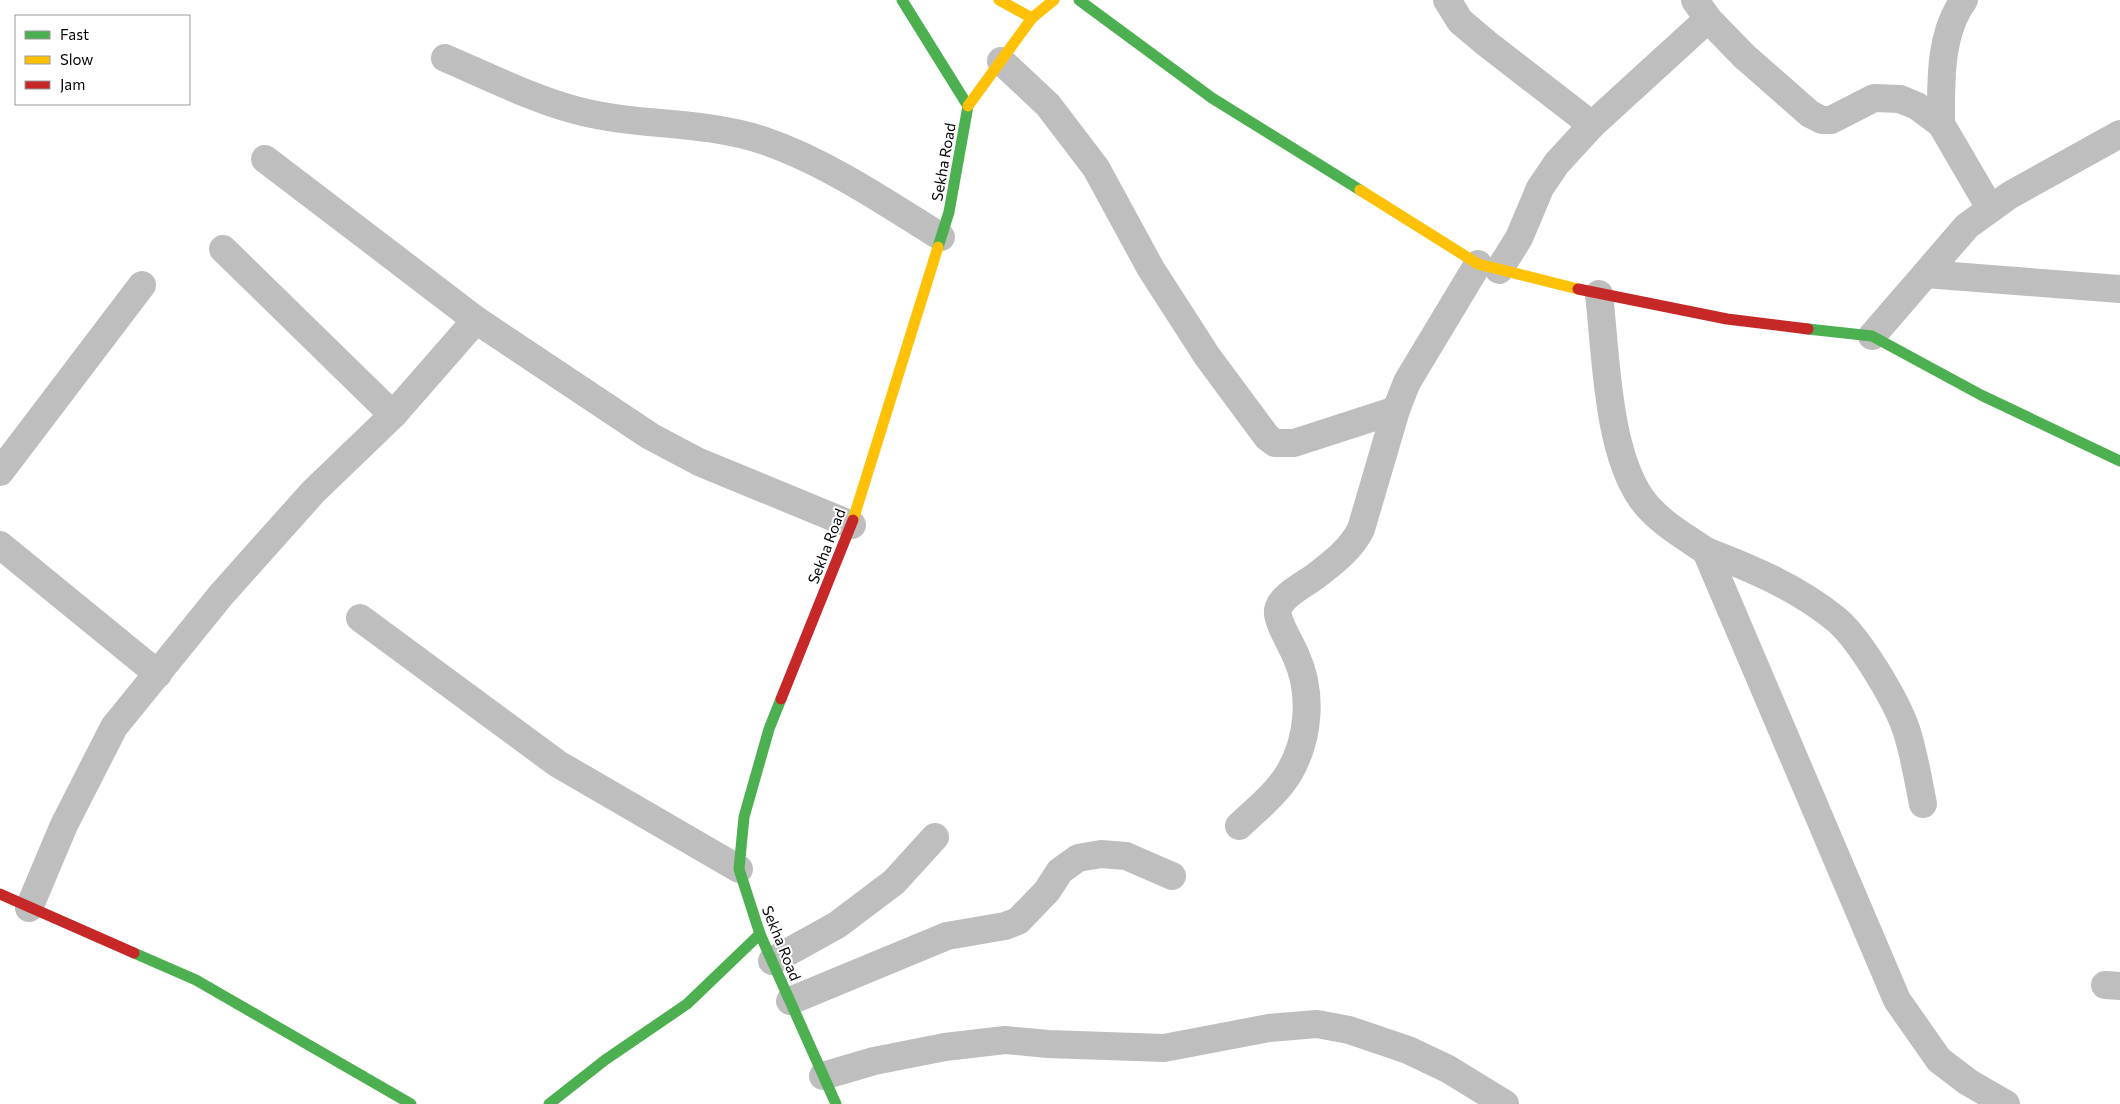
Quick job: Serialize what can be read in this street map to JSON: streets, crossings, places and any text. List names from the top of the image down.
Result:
{
  "streets": {
    "street": ["Sekha Road"]
  },
  "legend": ["Fast", "Slow", "Jam"]
}
